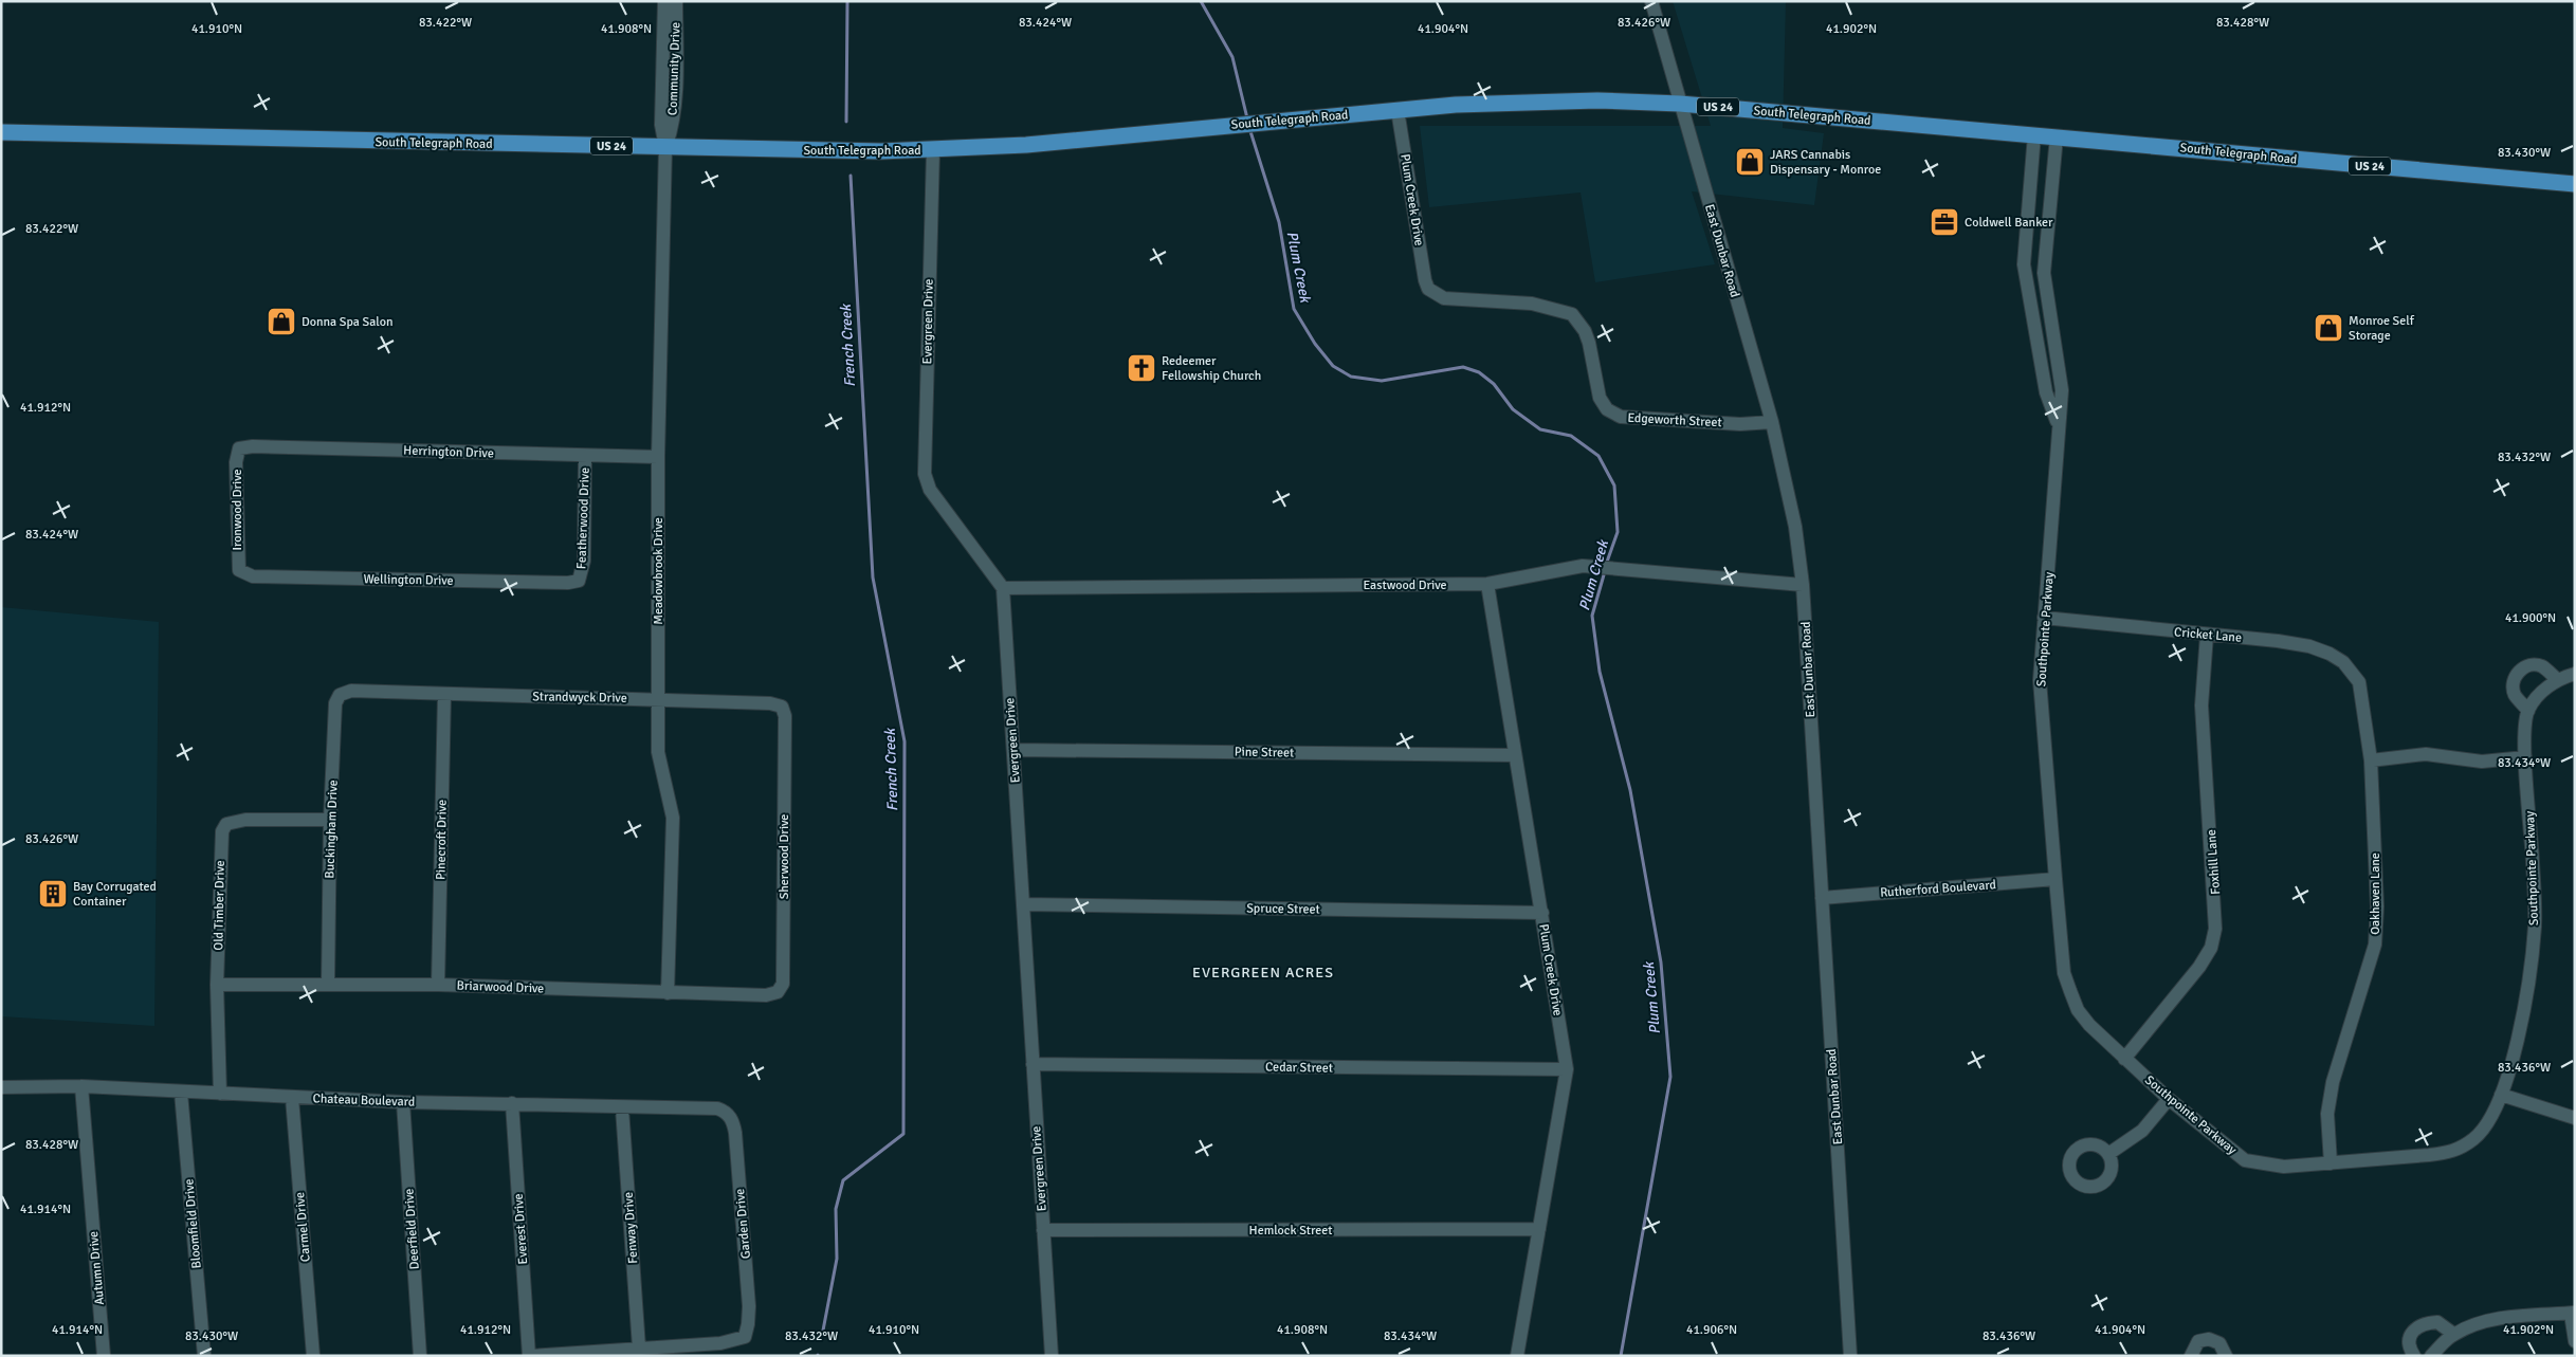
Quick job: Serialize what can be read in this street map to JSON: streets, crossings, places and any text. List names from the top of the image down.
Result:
{
  "streets": {
    "main road": ["US 24", "South Telegraph Road"],
    "street": [
      "Community Drive",
      "Plum Creek Drive",
      "East Dunbar Road",
      "Evergreen Drive",
      "Edgeworth Street",
      "Herrington Drive",
      "Ironwood Drive",
      "Featherwood Drive",
      "Meadowbrook Drive",
      "Wellington Drive",
      "Eastwood Drive",
      "Southpointe Parkway",
      "Cricket Lane",
      "Strandwyck Drive",
      "Pine Street",
      "Buckingham Drive",
      "Pinecroft Drive",
      "Sherwood Drive",
      "Foxhill Lane",
      "Rutherford Boulevard",
      "Oakhaven Lane",
      "Old Timber Drive",
      "Spruce Street",
      "Briarwood Drive",
      "Cedar Street",
      "Chateau Boulevard",
      "Bloomfield Drive",
      "Garden Drive",
      "Carmel Drive",
      "Fenway Drive",
      "Deerfield Drive",
      "Everest Drive",
      "Hemlock Street",
      "Autumn Drive"
    ]
  },
  "crossings": [
    ["Community Drive", "South Telegraph Road"],
    ["Community Drive", "Meadowbrook Drive"],
    ["South Telegraph Road", "Plum Creek Drive"],
    ["South Telegraph Road", "East Dunbar Road"],
    ["South Telegraph Road", "Evergreen Drive"],
    ["South Telegraph Road", "Meadowbrook Drive"],
    ["South Telegraph Road", "Southpointe Parkway"],
    ["Plum Creek Drive", "Edgeworth Street"],
    ["Plum Creek Drive", "Eastwood Drive"],
    ["Plum Creek Drive", "Pine Street"],
    ["Plum Creek Drive", "Spruce Street"],
    ["Plum Creek Drive", "Cedar Street"],
    ["Plum Creek Drive", "Hemlock Street"],
    ["East Dunbar Road", "Edgeworth Street"],
    ["East Dunbar Road", "Eastwood Drive"],
    ["East Dunbar Road", "Rutherford Boulevard"],
    ["Evergreen Drive", "Eastwood Drive"],
    ["Evergreen Drive", "Pine Street"],
    ["Evergreen Drive", "Spruce Street"],
    ["Evergreen Drive", "Cedar Street"],
    ["Evergreen Drive", "Hemlock Street"],
    ["Herrington Drive", "Ironwood Drive"],
    ["Herrington Drive", "Featherwood Drive"],
    ["Herrington Drive", "Meadowbrook Drive"],
    ["Ironwood Drive", "Wellington Drive"],
    ["Featherwood Drive", "Wellington Drive"],
    ["Meadowbrook Drive", "Strandwyck Drive"],
    ["Meadowbrook Drive", "Briarwood Drive"],
    ["Southpointe Parkway", "Cricket Lane"],
    ["Southpointe Parkway", "Foxhill Lane"],
    ["Southpointe Parkway", "Rutherford Boulevard"],
    ["Southpointe Parkway", "Oakhaven Lane"],
    ["Cricket Lane", "Foxhill Lane"],
    ["Cricket Lane", "Oakhaven Lane"],
    ["Strandwyck Drive", "Buckingham Drive"],
    ["Strandwyck Drive", "Pinecroft Drive"],
    ["Strandwyck Drive", "Sherwood Drive"],
    ["Buckingham Drive", "Old Timber Drive"],
    ["Buckingham Drive", "Briarwood Drive"],
    ["Pinecroft Drive", "Briarwood Drive"],
    ["Sherwood Drive", "Briarwood Drive"],
    ["Old Timber Drive", "Briarwood Drive"],
    ["Old Timber Drive", "Chateau Boulevard"],
    ["Chateau Boulevard", "Bloomfield Drive"],
    ["Chateau Boulevard", "Garden Drive"],
    ["Chateau Boulevard", "Carmel Drive"],
    ["Chateau Boulevard", "Fenway Drive"],
    ["Chateau Boulevard", "Deerfield Drive"],
    ["Chateau Boulevard", "Everest Drive"],
    ["Chateau Boulevard", "Autumn Drive"],
    ["Garden Drive", "Fenway Drive"]
  ],
  "districts": ["EVERGREEN ACRES"],
  "water": ["Plum Creek", "French Creek"],
  "places": {
    "shop": ["JARS Cannabis Dispensary - Monroe", "Donna Spa Salon", "Monroe Self Storage"],
    "office": ["Coldwell Banker"],
    "church": ["Redeemer Fellowship Church"],
    "building": ["Bay Corrugated Container"]
  },
  "coordinates": [
    "83.422°W",
    "83.424°W",
    "83.426°W",
    "83.428°W",
    "41.910°N",
    "41.908°N",
    "41.904°N",
    "41.902°N",
    "83.430°W",
    "41.912°N",
    "83.432°W",
    "41.900°N",
    "83.434°W",
    "83.436°W",
    "41.914°N",
    "41.906°N"
  ]
}
